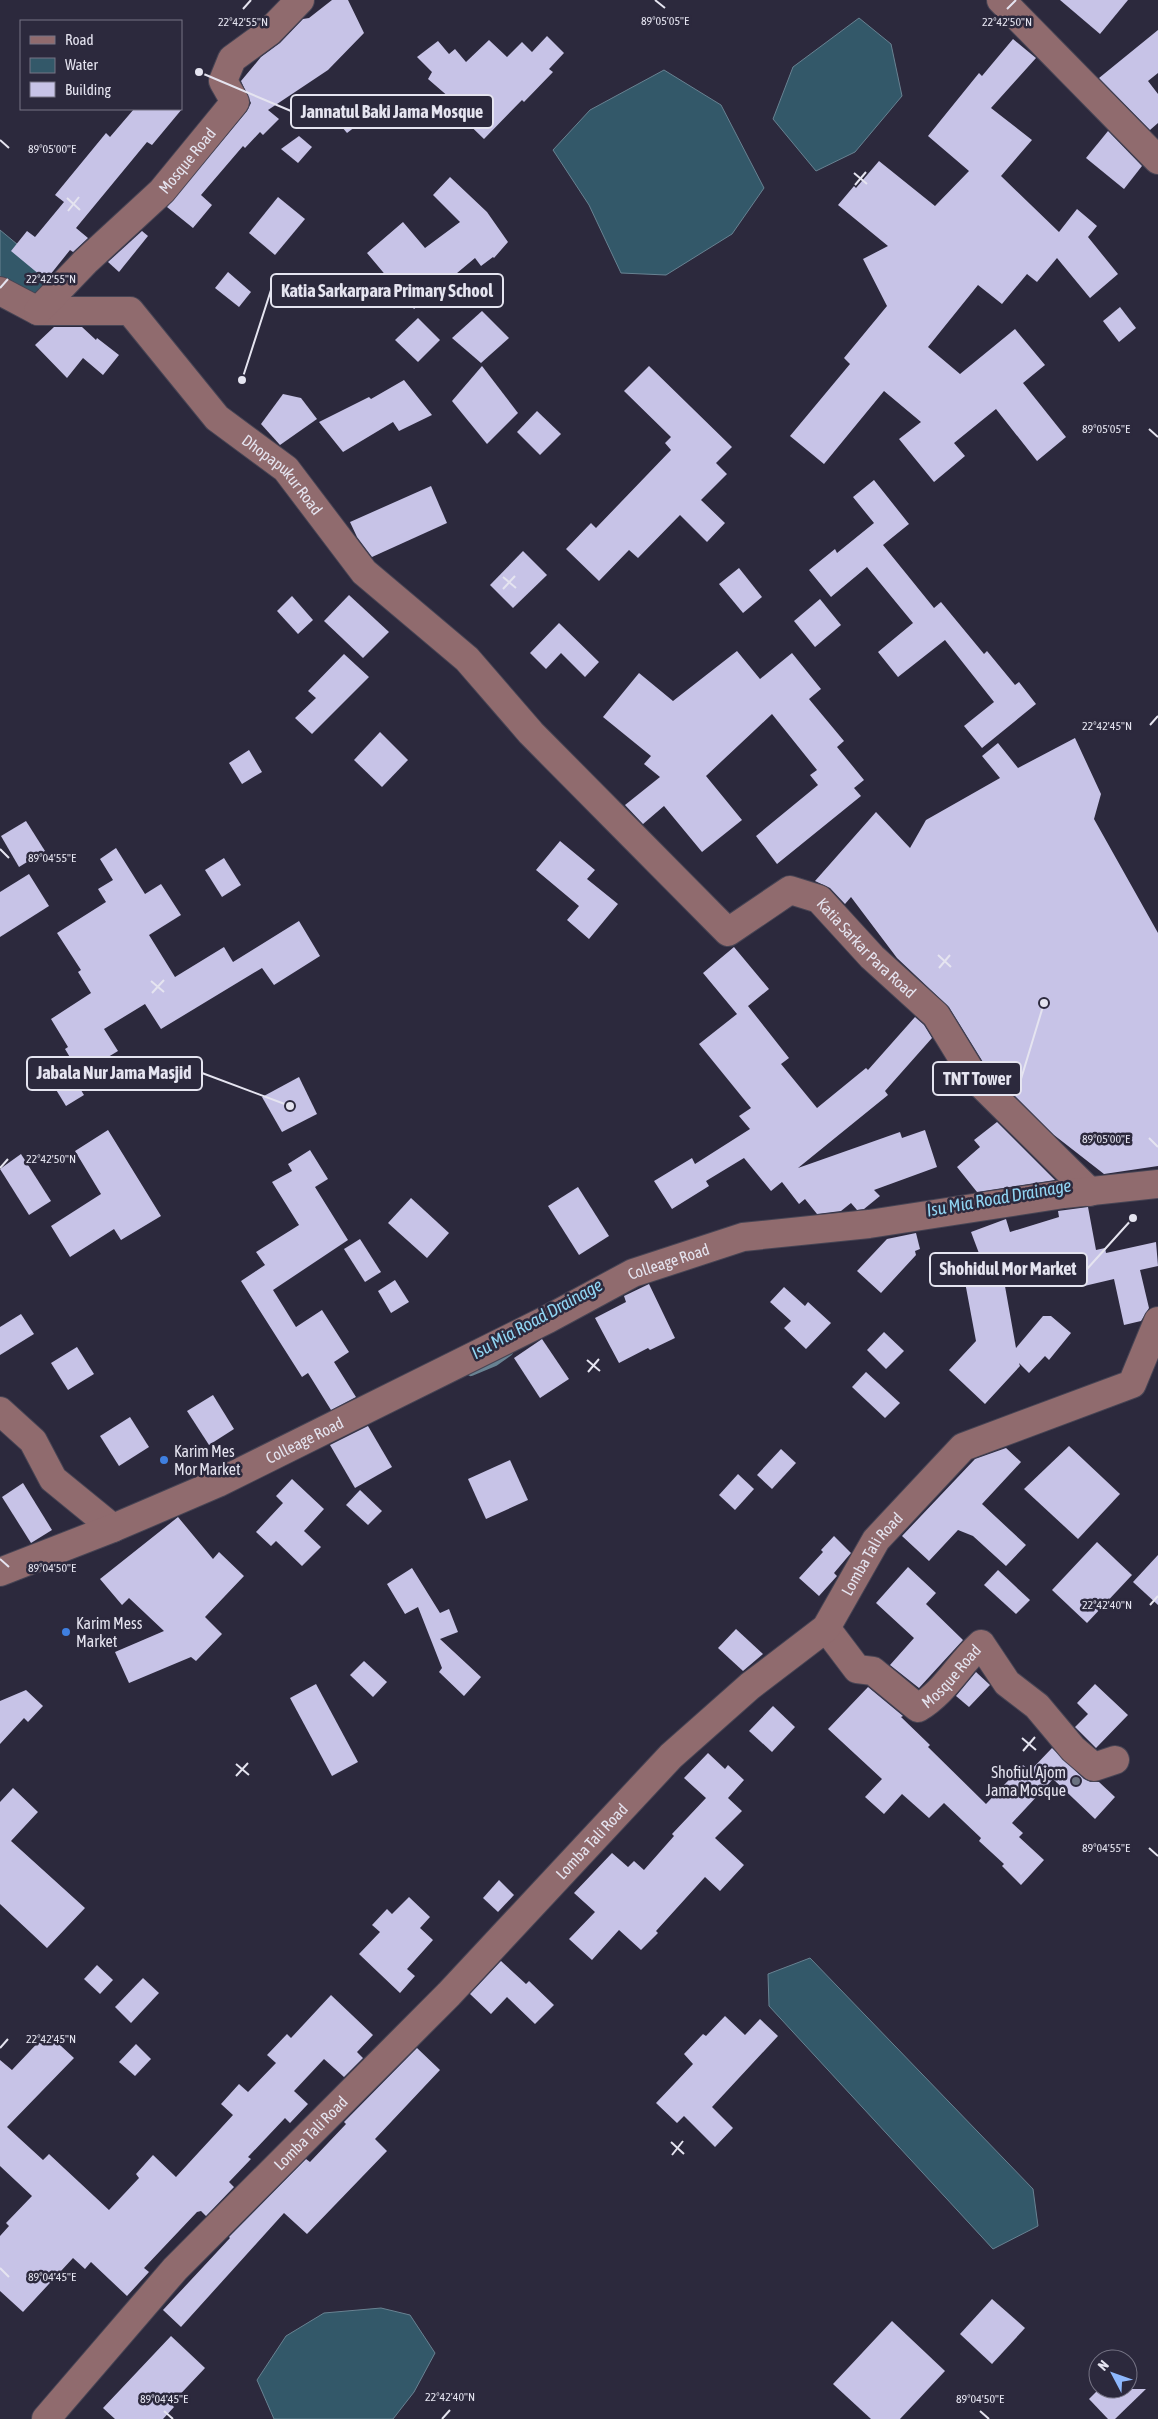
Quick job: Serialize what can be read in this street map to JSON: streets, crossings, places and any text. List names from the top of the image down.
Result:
{
  "streets": {
    "street": [
      "Mosque Road",
      "Dhopapukur Road",
      "Katia Sarkar Para Road",
      "Colleage Road",
      "Lomba Tali Road"
    ]
  },
  "crossings": [
    ["Mosque Road", "Dhopapukur Road"],
    ["Mosque Road", "Lomba Tali Road"],
    ["Dhopapukur Road", "Katia Sarkar Para Road"],
    ["Katia Sarkar Para Road", "Colleage Road"]
  ],
  "water": ["Isu Mia Road Drainage"],
  "places": [
    "Jannatul Baki Jama Mosque",
    "Katia Sarkarpara Primary School",
    "TNT Tower",
    "Jabala Nur Jama Masjid",
    "Shohidul Mor Market",
    "Karim Mes Mor Market",
    "Karim Mess Market",
    "Shofiul Ajom Jama Mosque"
  ],
  "legend": ["Road", "Water", "Building"],
  "north": "top left",
  "coordinates": [
    "89°05'05\"E",
    "22°42'55\"N",
    "22°42'50\"N",
    "89°05'00\"E",
    "22°42'45\"N",
    "89°04'55\"E",
    "89°04'50\"E",
    "22°42'40\"N",
    "89°04'45\"E"
  ]
}
